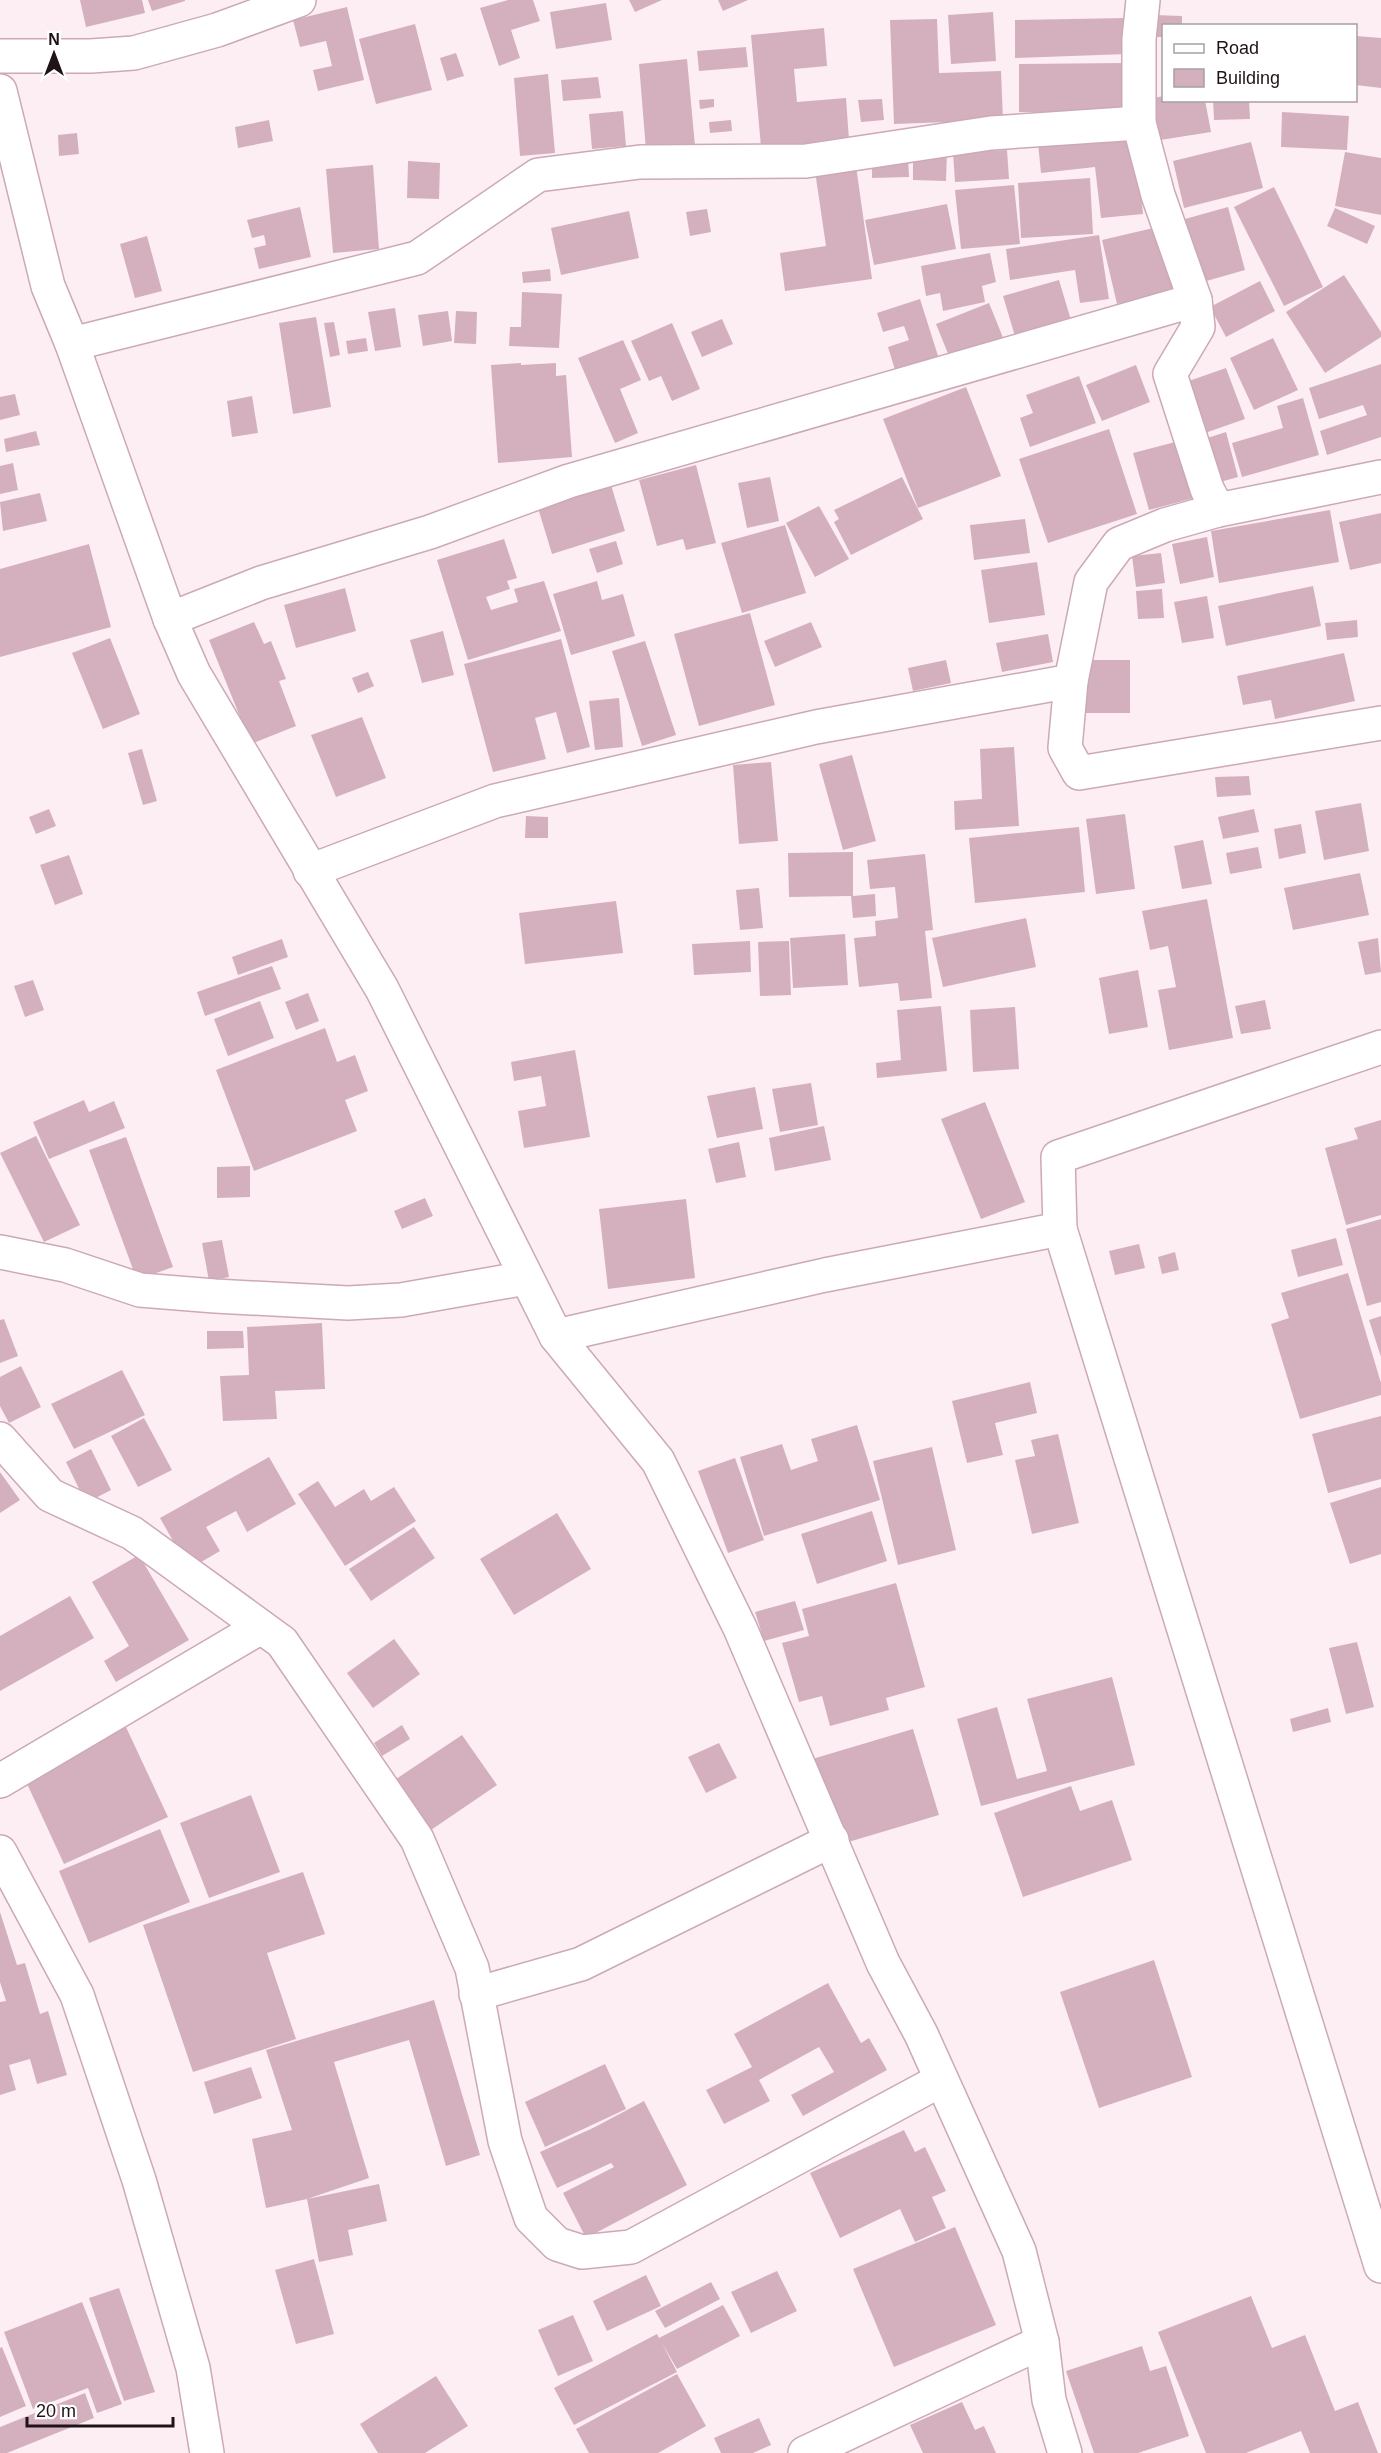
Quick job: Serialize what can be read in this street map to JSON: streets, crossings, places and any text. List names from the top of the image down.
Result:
{
  "legend": ["Road", "Building"],
  "scale_bar": "20 m",
  "north": "top"
}
